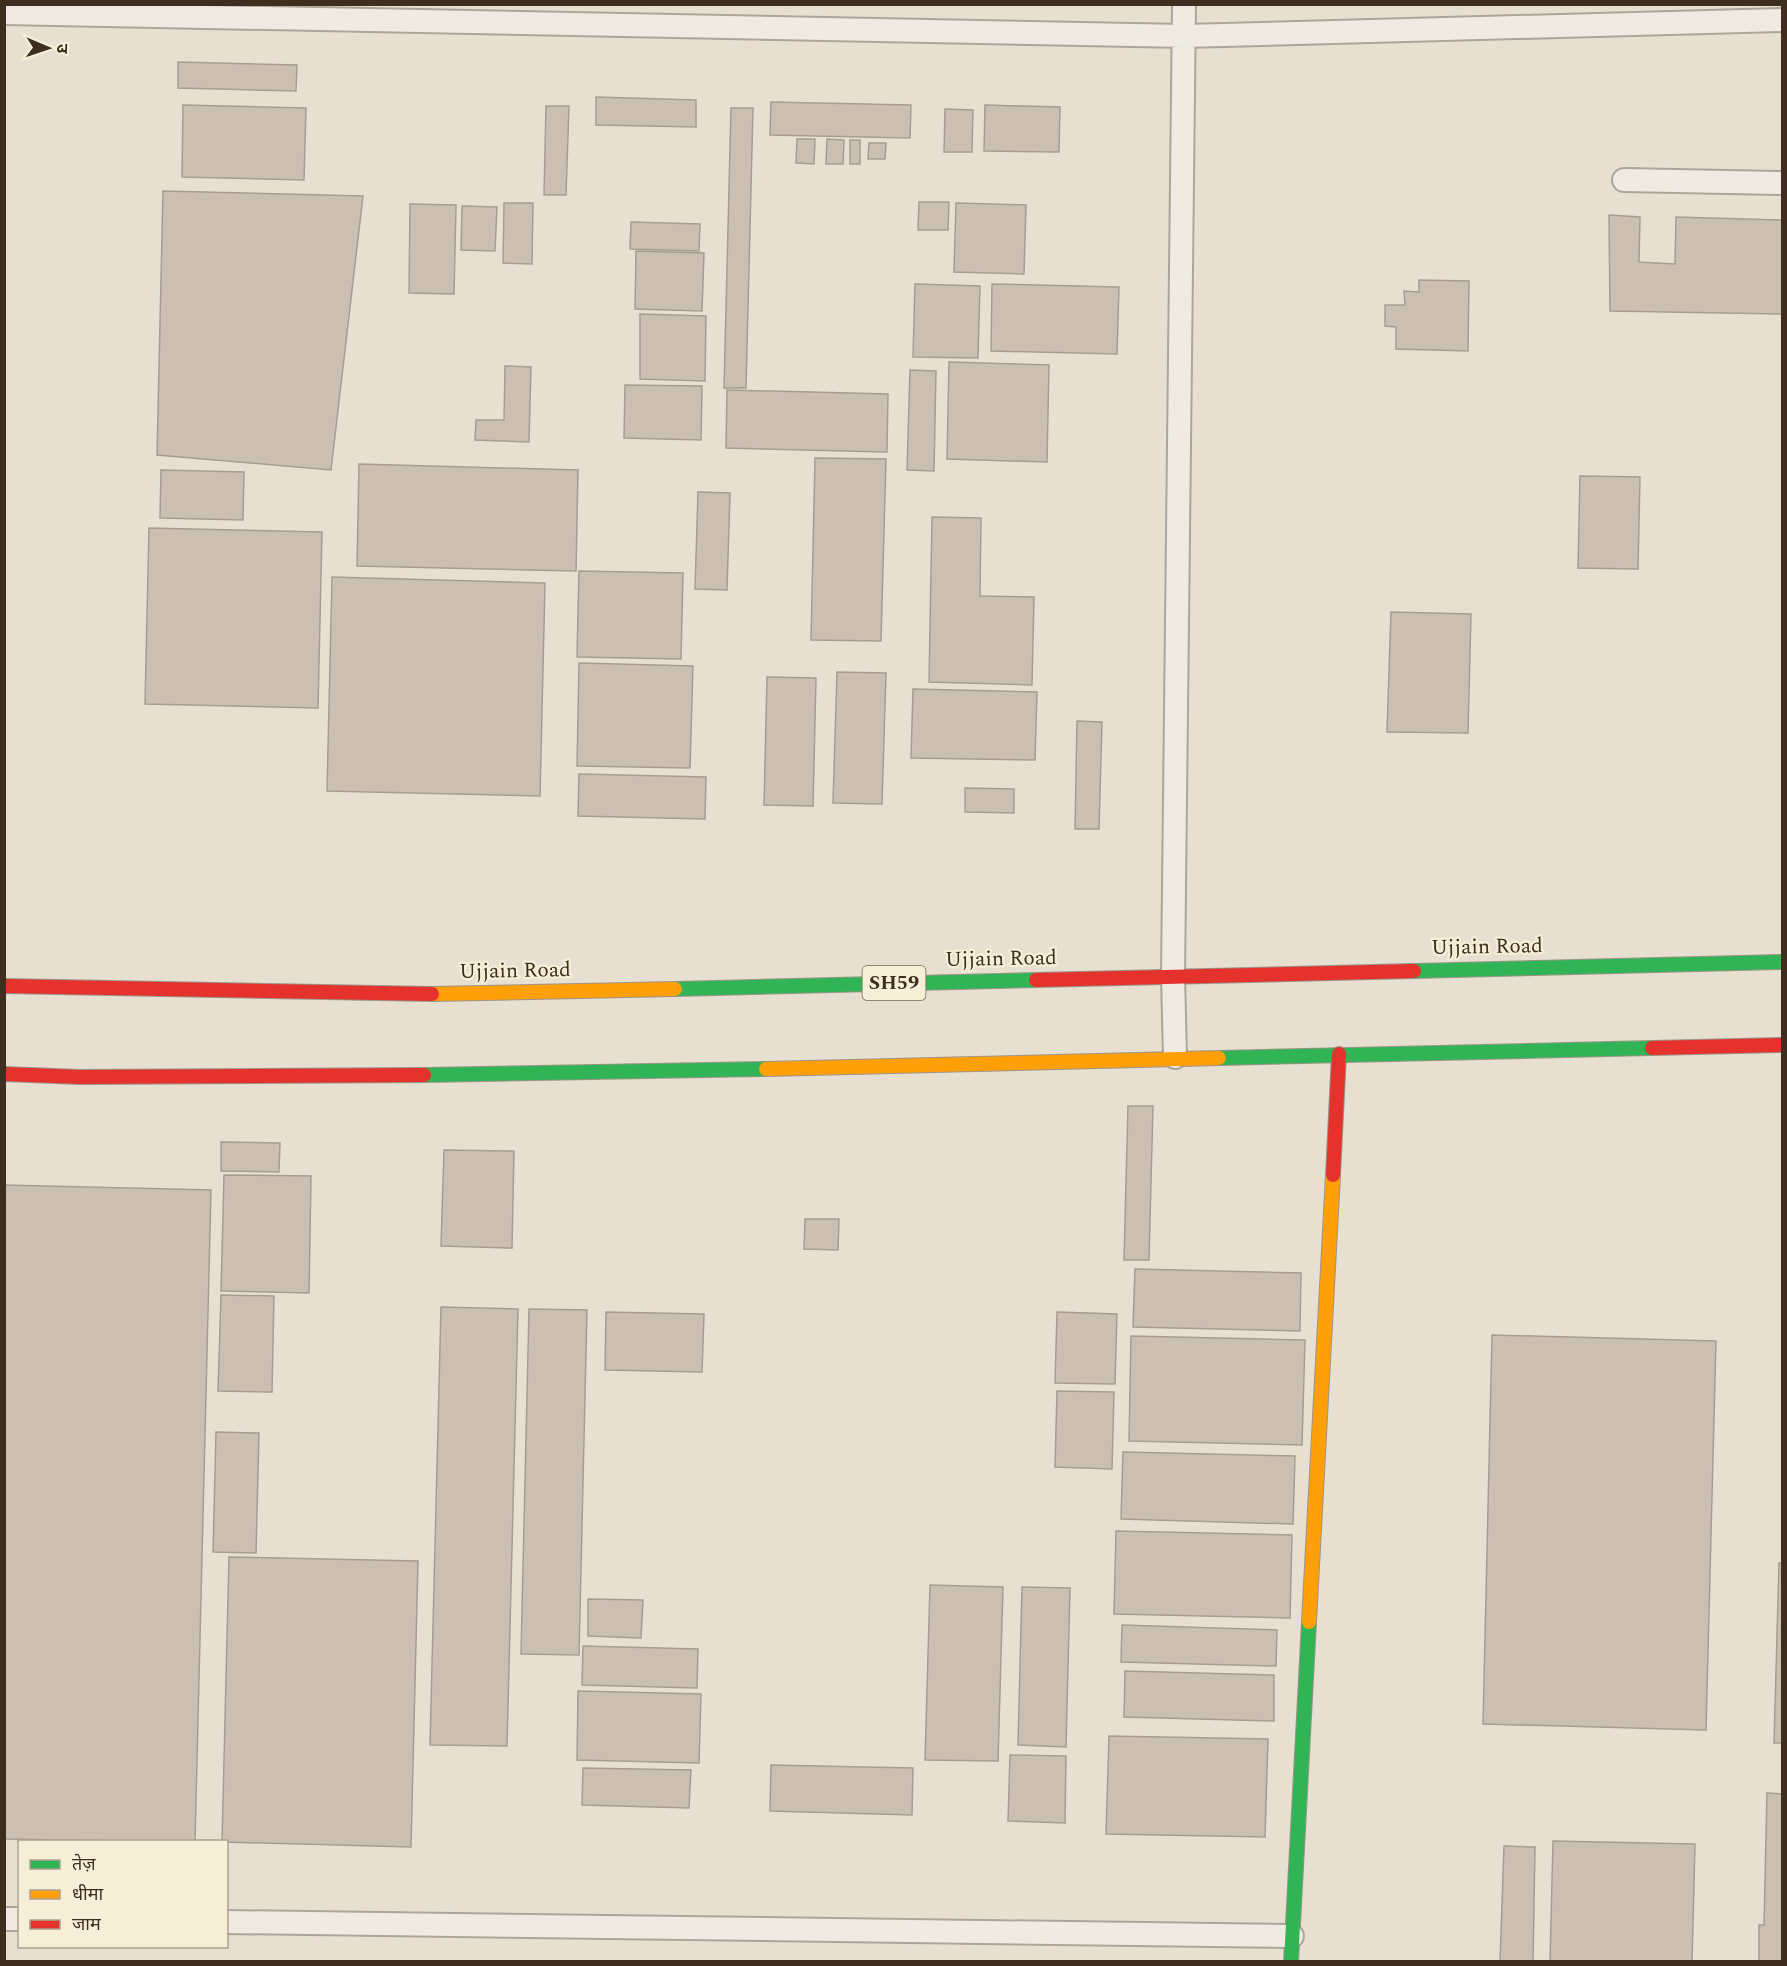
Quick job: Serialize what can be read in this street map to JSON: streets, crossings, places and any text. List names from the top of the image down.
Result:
{
  "streets": {
    "main road": ["Ujjain Road", "SH59"]
  },
  "legend": ["तेज़", "धीमा", "जाम"],
  "north": "right"
}
